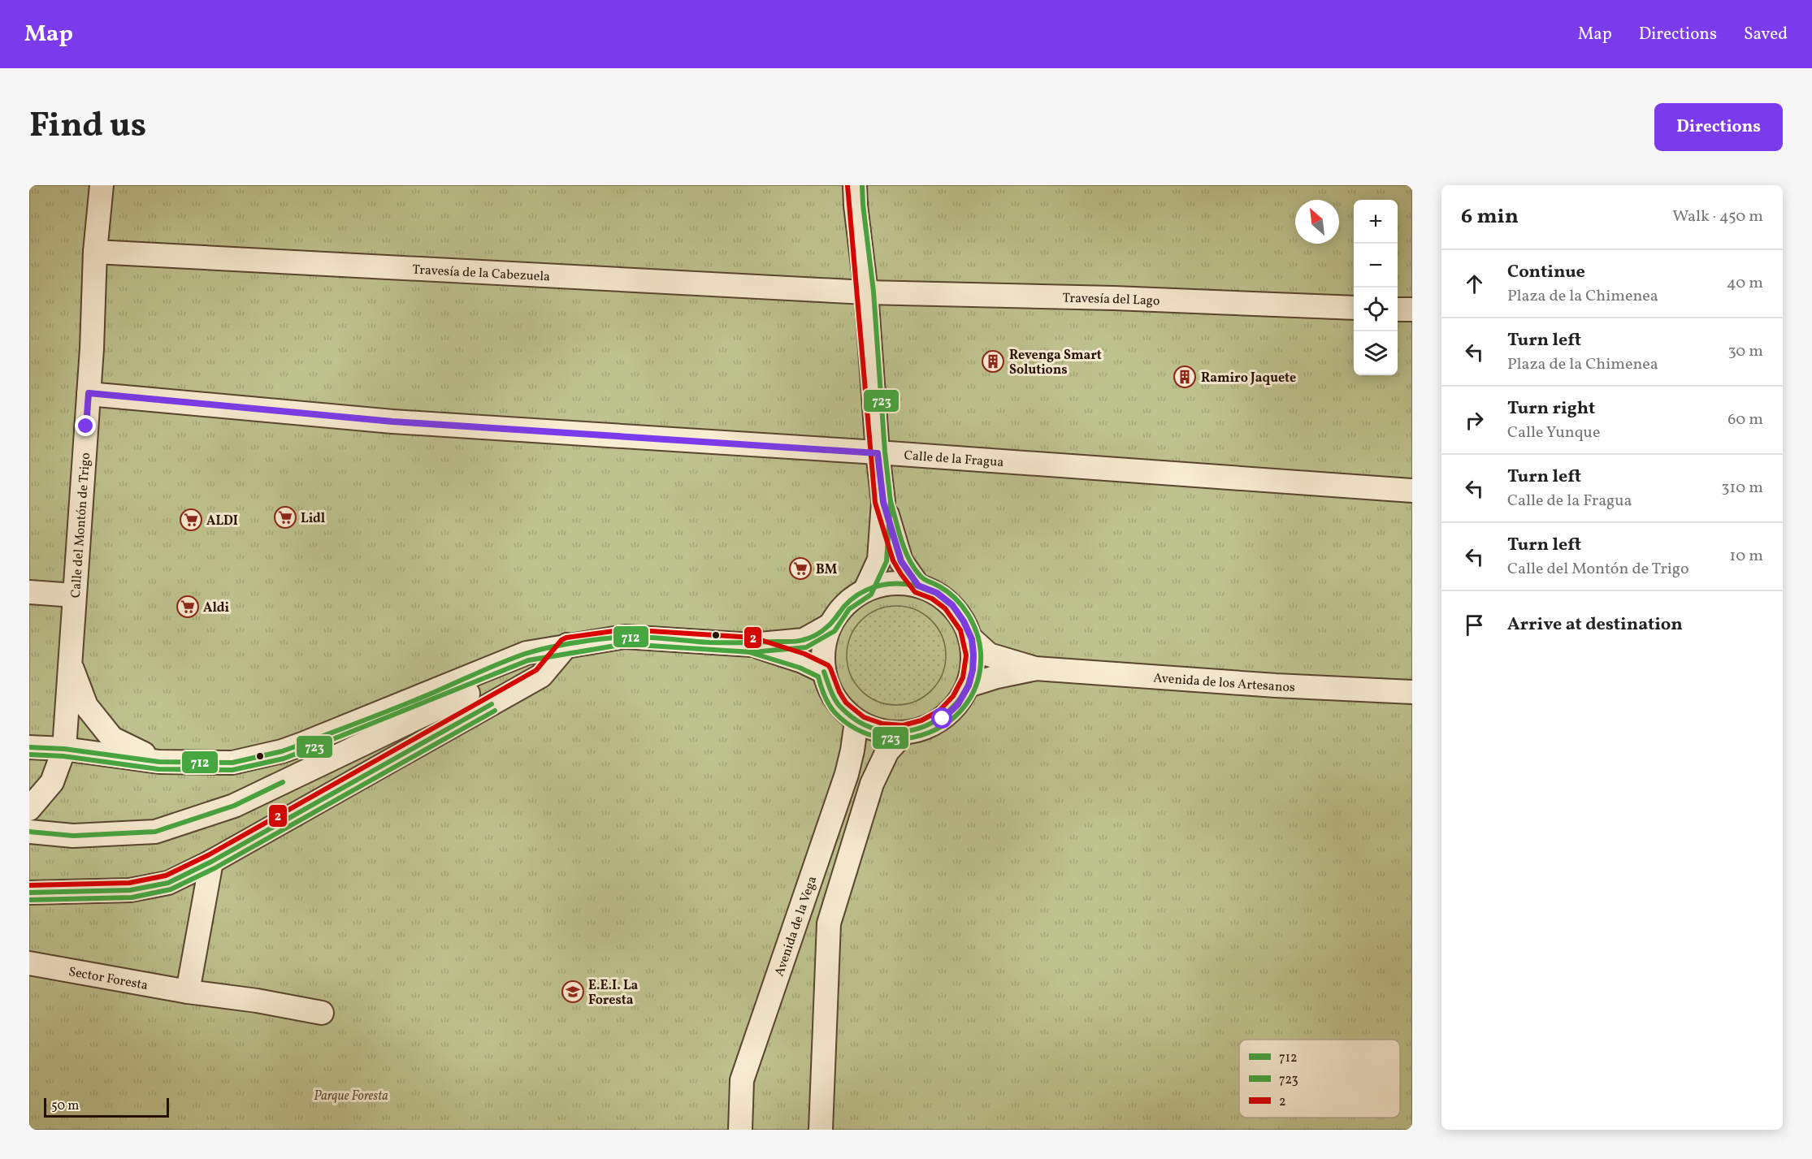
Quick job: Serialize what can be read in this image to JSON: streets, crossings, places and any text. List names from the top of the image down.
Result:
{
  "streets": {
    "street": [
      "Travesía de la Cabezuela",
      "Travesía del Lago",
      "Calle de la Fragua",
      "Calle del Montón de Trigo",
      "Avenida de los Artesanos",
      "Avenida de la Vega",
      "Sector Foresta"
    ]
  },
  "crossings": [
    ["Travesía de la Cabezuela", "Travesía del Lago"],
    ["Travesía de la Cabezuela", "Calle del Montón de Trigo"],
    ["Calle de la Fragua", "Calle del Montón de Trigo"],
    ["Avenida de los Artesanos", "Avenida de la Vega"]
  ],
  "parks": ["Parque Foresta"],
  "places": {
    "building": ["Revenga Smart Solutions", "Ramiro Jaquete"],
    "supermarket": [
      "Lidl",
      "ALDI",
      "BM",
      "Aldi"
    ],
    "school or university": ["E.E.I. La Foresta"]
  },
  "lines": ["transit line 723", "transit line 2", "transit line 712"],
  "legend": ["712", "723", "2"],
  "scale_bar": "50 m",
  "north": "top left",
  "page": {
    "header": "Map",
    "nav": ["Map", "Directions", "Saved"],
    "title": "Find us",
    "buttons": "Directions",
    "heading": ["6 min", "Walk · 450 m"],
    "map_buttons": ["+", "−"],
    "list": [
      ["Continue", "Plaza de la Chimenea", "40 m"],
      ["Turn left", "Plaza de la Chimenea", "30 m"],
      ["Turn right", "Calle Yunque", "60 m"],
      ["Turn left", "Calle de la Fragua", "310 m"],
      ["Turn left", "Calle del Montón de Trigo", "10 m"],
      "Arrive at destination"
    ],
    "scale": "50 m"
  }
}
